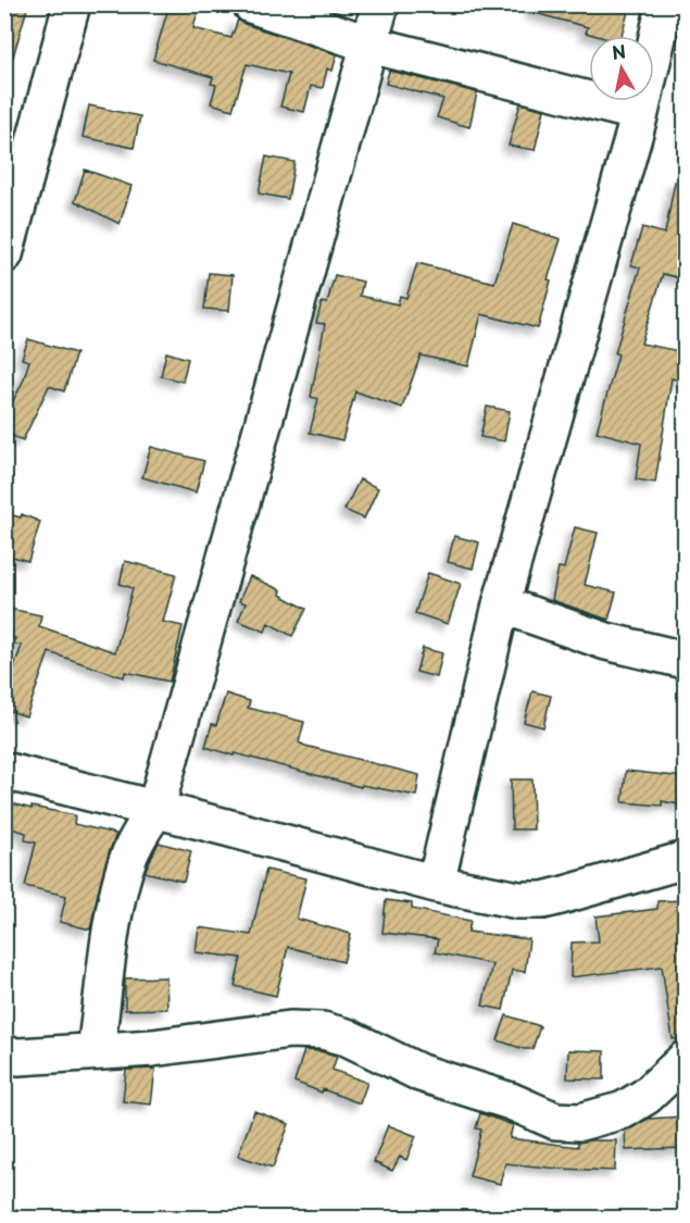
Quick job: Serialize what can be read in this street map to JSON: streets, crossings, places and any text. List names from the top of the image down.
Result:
{
  "north": "top"
}
